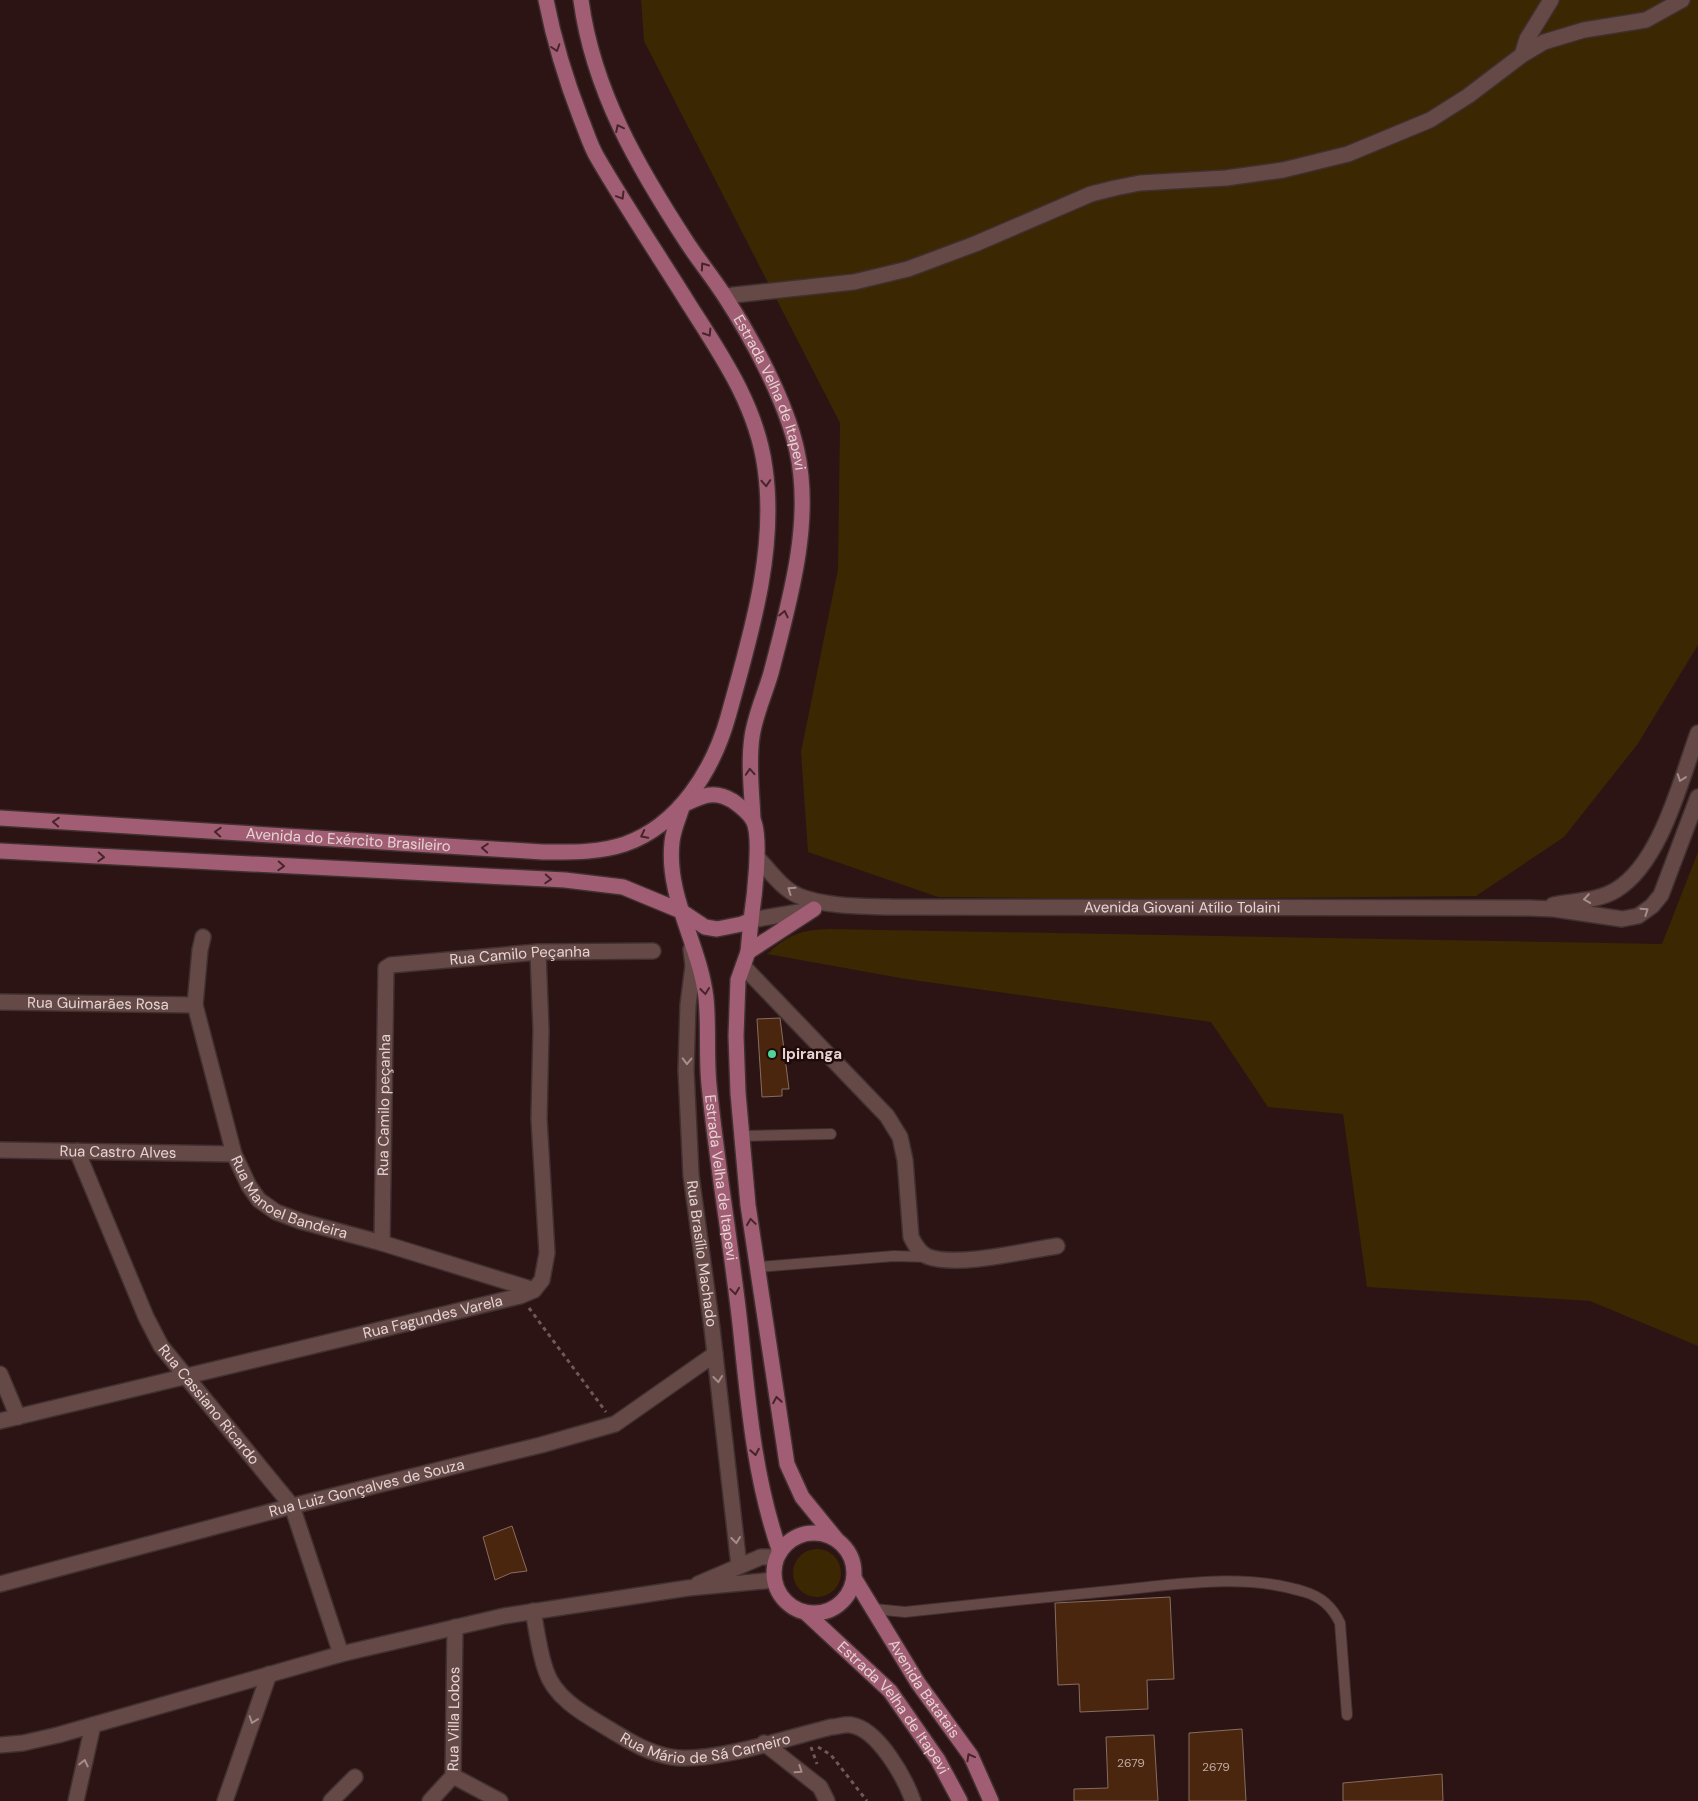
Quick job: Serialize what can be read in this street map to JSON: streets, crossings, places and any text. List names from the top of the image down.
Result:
{
  "streets": {
    "main road": ["Estrada Velha de Itapevi", "Avenida do Exército Brasileiro", "Avenida Batatais"],
    "street": [
      "Avenida Giovani Atílio Tolaini",
      "Rua Camilo Peçanha",
      "Rua Guimarães Rosa",
      "Rua Camilo peçanha",
      "Rua Castro Alves",
      "Rua Manoel Bandeira",
      "Rua Brasílio Machado",
      "Rua Fagundes Varela",
      "Rua Cassiano Ricardo",
      "Rua Luiz Gonçalves de Souza",
      "Rua Villa Lobos",
      "Rua Mário de Sá Carneiro"
    ]
  },
  "crossings": [
    ["Estrada Velha de Itapevi", "Avenida do Exército Brasileiro"],
    ["Estrada Velha de Itapevi", "Rua Brasílio Machado"],
    ["Estrada Velha de Itapevi", "Avenida Batatais"],
    ["Rua Camilo Peçanha", "Rua Camilo peçanha"],
    ["Rua Guimarães Rosa", "Rua Manoel Bandeira"],
    ["Rua Camilo peçanha", "Rua Manoel Bandeira"],
    ["Rua Castro Alves", "Rua Manoel Bandeira"],
    ["Rua Castro Alves", "Rua Cassiano Ricardo"],
    ["Rua Manoel Bandeira", "Rua Fagundes Varela"],
    ["Rua Brasílio Machado", "Rua Luiz Gonçalves de Souza"],
    ["Rua Fagundes Varela", "Rua Cassiano Ricardo"],
    ["Rua Cassiano Ricardo", "Rua Luiz Gonçalves de Souza"]
  ],
  "one_way": ["Rua Brasílio Machado", "Avenida Batatais"],
  "places": ["Ipiranga"],
  "house_numbers": ["2679", "2679"]
}
